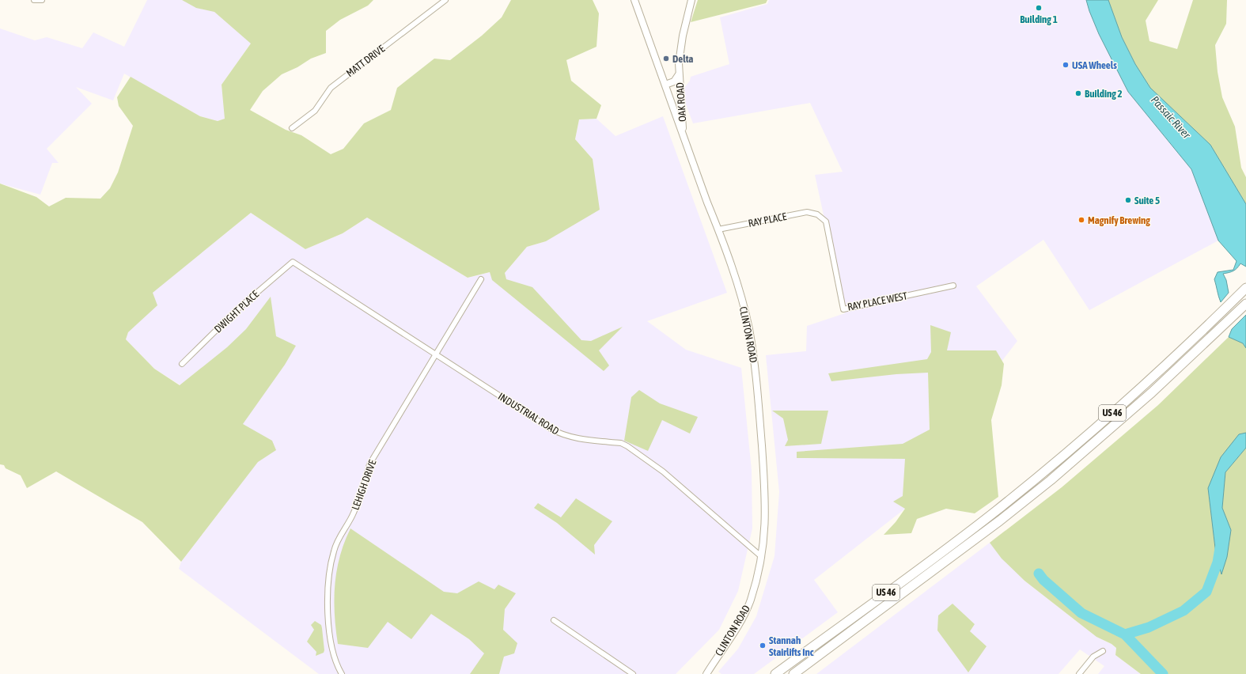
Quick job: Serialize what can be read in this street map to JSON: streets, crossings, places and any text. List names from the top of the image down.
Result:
{
  "streets": {
    "highway": ["US 46"],
    "street": [
      "MATT DRIVE",
      "OAK ROAD",
      "RAY PLACE",
      "RAY PLACE WEST",
      "DWIGHT PLACE",
      "CLINTON ROAD",
      "INDUSTRIAL ROAD",
      "LEHIGH DRIVE"
    ]
  },
  "crossings": [
    ["OAK ROAD", "CLINTON ROAD"],
    ["RAY PLACE", "RAY PLACE WEST"],
    ["RAY PLACE", "CLINTON ROAD"],
    ["DWIGHT PLACE", "INDUSTRIAL ROAD"],
    ["CLINTON ROAD", "INDUSTRIAL ROAD"],
    ["INDUSTRIAL ROAD", "LEHIGH DRIVE"]
  ],
  "water": ["Passaic River"],
  "places": [
    "Building 1",
    "Delta",
    "USA Wheels",
    "Building 2",
    "Suite 5",
    "Magnify Brewing",
    "Stannah Stairlifts Inc"
  ]
}
